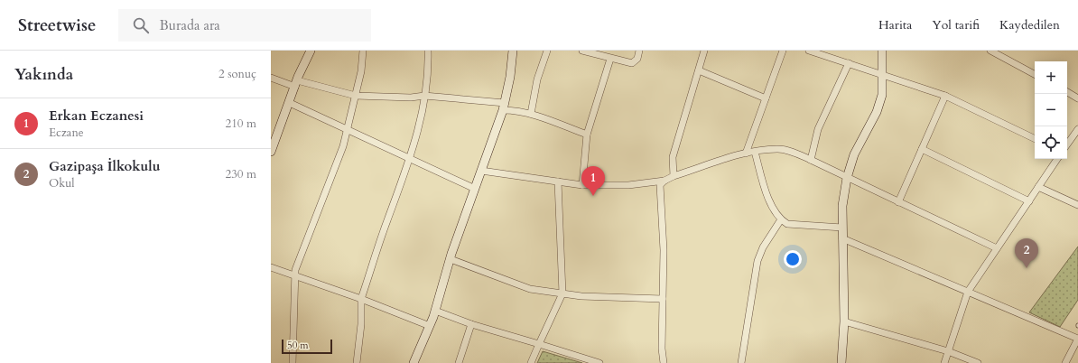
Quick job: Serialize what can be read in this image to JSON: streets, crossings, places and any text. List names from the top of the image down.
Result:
{
  "scale_bar": "50 m",
  "page": {
    "header": "Streetwise",
    "search": "Burada ara",
    "nav": ["Harita", "Yol tarifi", "Kaydedilen"],
    "heading": ["Yakında", "2 sonuç"],
    "map_buttons": ["+", "−"],
    "list": [
      {
        "mark": "1",
        "name": "Erkan Eczanesi",
        "note": "Eczane",
        "value": "210 m"
      },
      {
        "mark": "2",
        "name": "Gazipaşa İlkokulu",
        "note": "Okul",
        "value": "230 m"
      }
    ],
    "pins": ["1", "2"],
    "scale": "50 m"
  }
}
